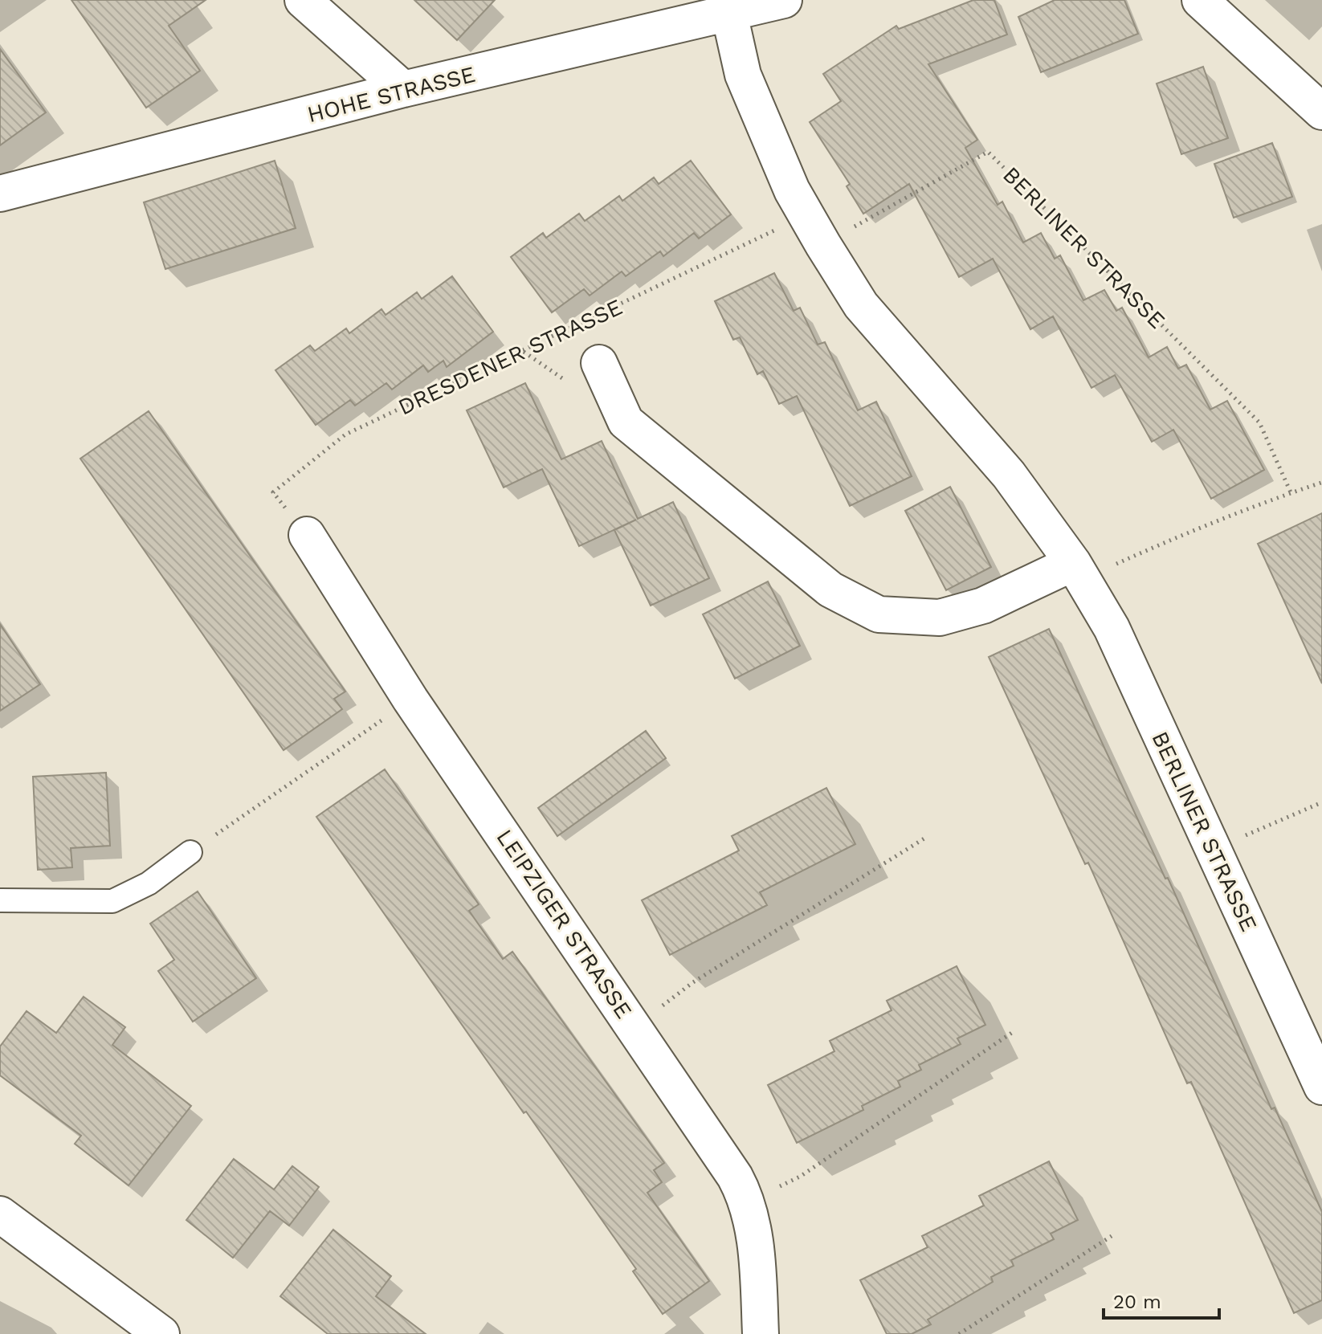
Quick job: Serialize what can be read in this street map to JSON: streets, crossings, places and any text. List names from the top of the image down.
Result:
{
  "streets": {
    "street": [
      "HOHE STRASSE",
      "BERLINER STRASSE",
      "DRESDENER STRASSE",
      "LEIPZIGER STRASSE"
    ]
  },
  "crossings": [
    ["HOHE STRASSE", "BERLINER STRASSE"],
    ["BERLINER STRASSE", "DRESDENER STRASSE"],
    ["DRESDENER STRASSE", "LEIPZIGER STRASSE"]
  ],
  "scale_bar": "20 m"
}
